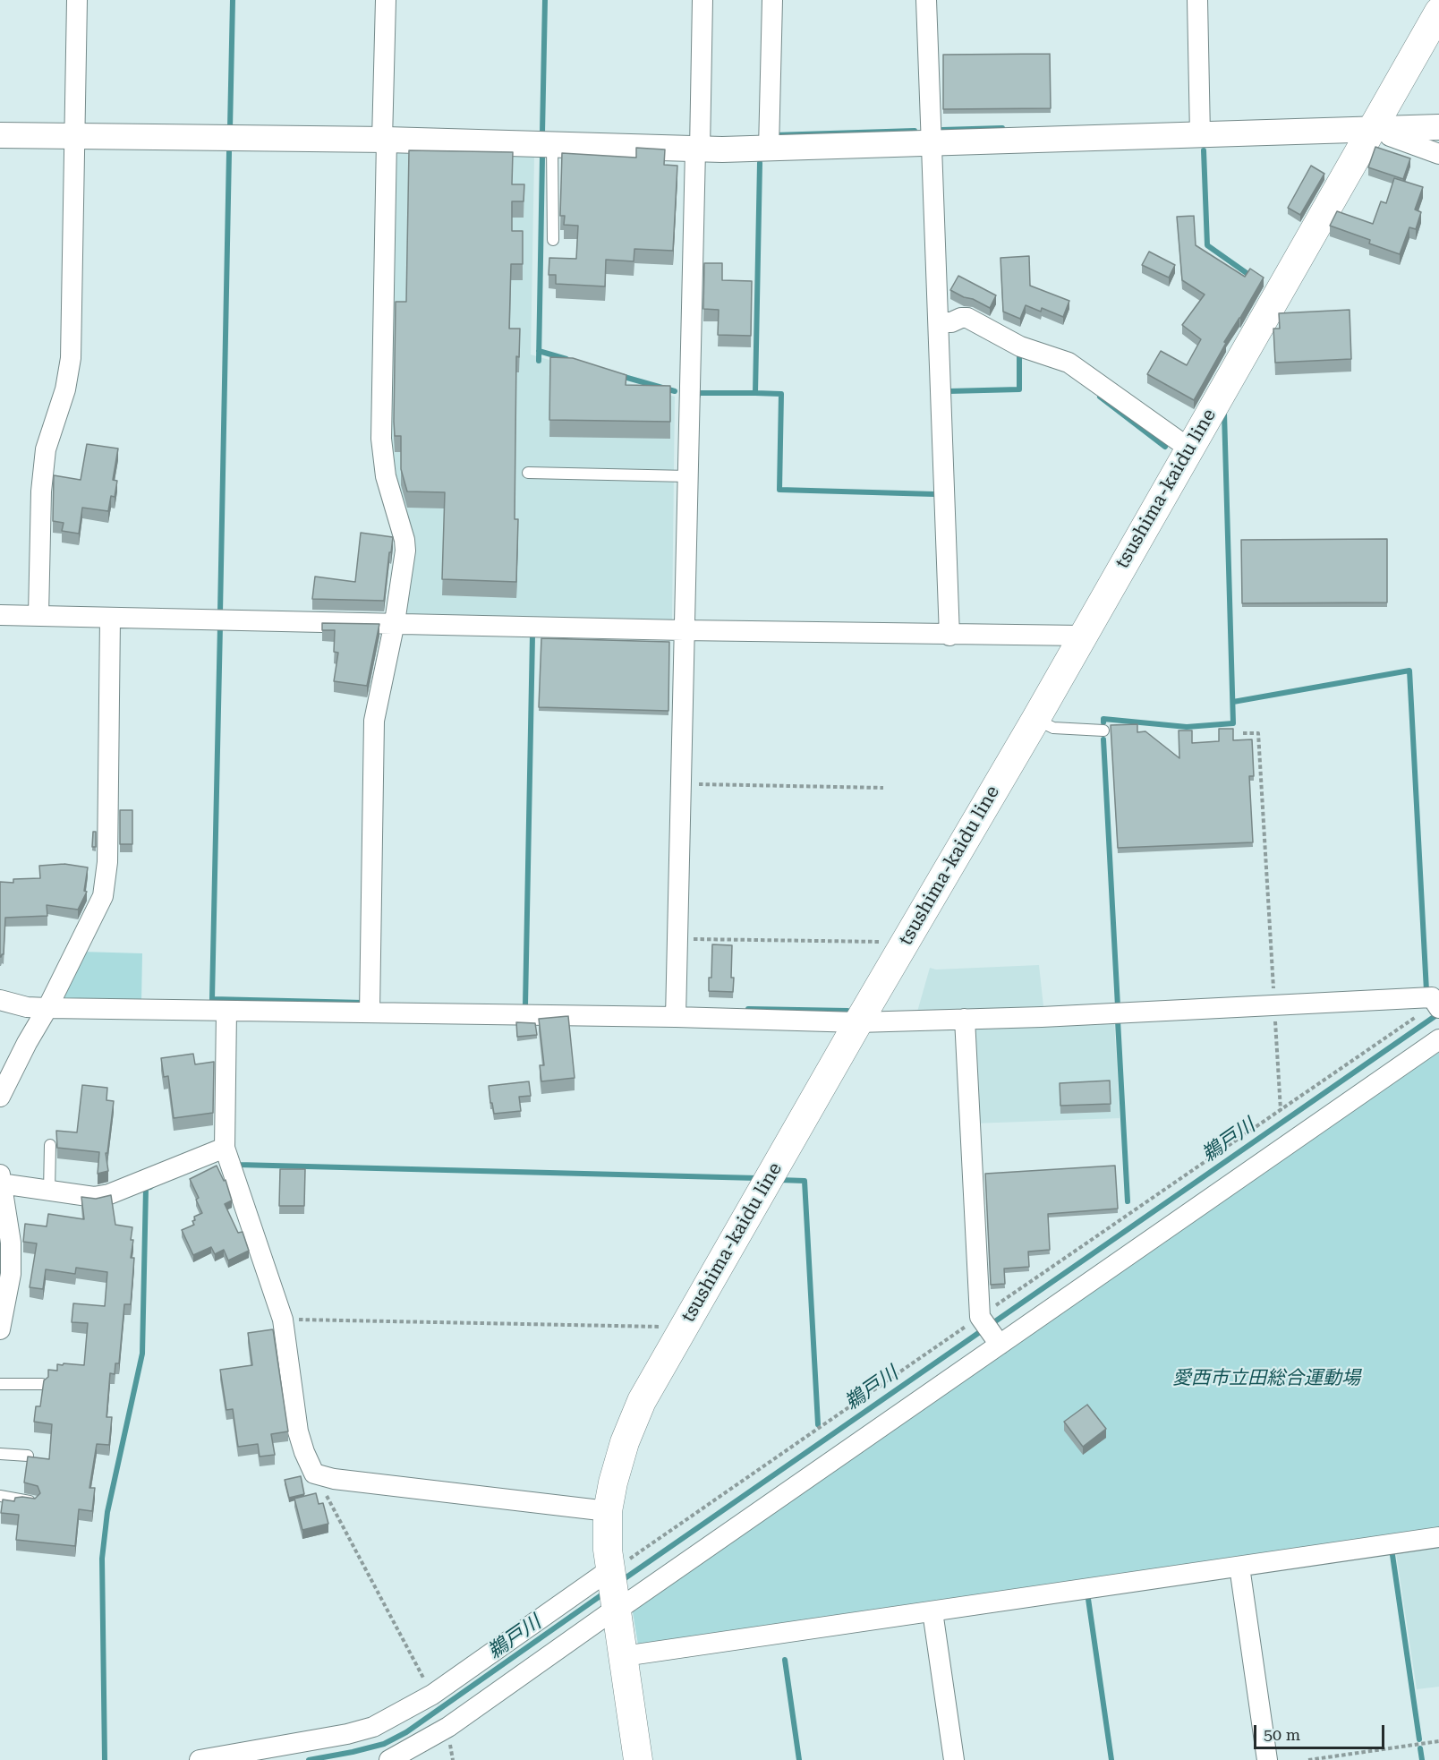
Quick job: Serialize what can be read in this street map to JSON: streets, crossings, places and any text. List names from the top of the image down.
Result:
{
  "streets": {
    "main road": ["tsushima-kaidu line"]
  },
  "water": ["鵜戸川"],
  "parks": ["愛西市立田総合運動場"],
  "scale_bar": "50 m"
}
